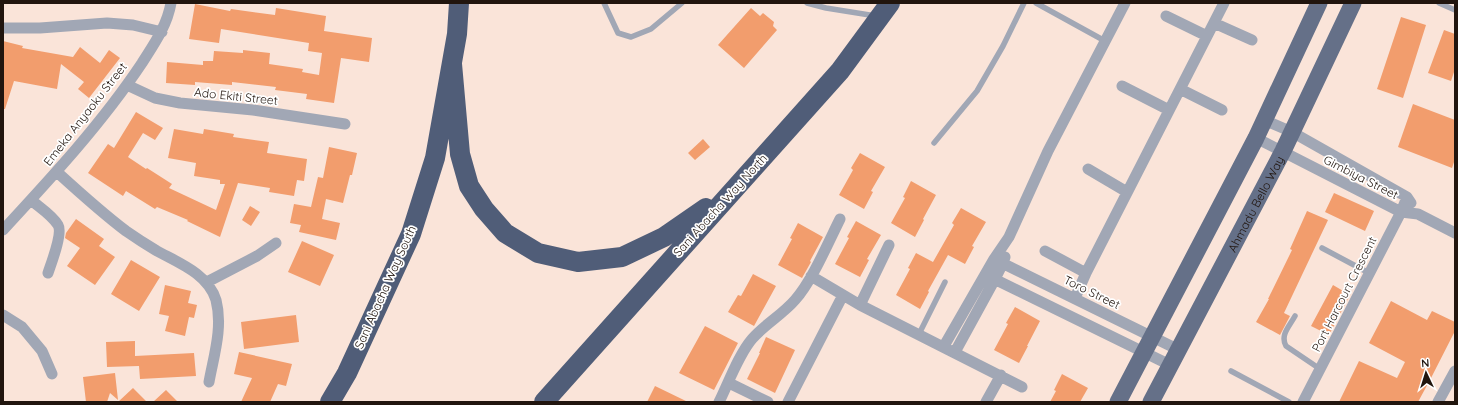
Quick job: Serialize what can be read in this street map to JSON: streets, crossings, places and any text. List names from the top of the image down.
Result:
{
  "streets": {
    "highway": ["Sani Abacha Way North", "Sani Abacha Way South"],
    "main road": ["Ahmadu Bello Way"],
    "street": [
      "Ado Ekiti Street",
      "Emeka Anyaoku Street",
      "Gimbiya Street",
      "Toro Street",
      "Port Harcourt Crescent"
    ]
  },
  "crossings": [
    ["Ado Ekiti Street", "Emeka Anyaoku Street"],
    ["Gimbiya Street", "Ahmadu Bello Way"],
    ["Gimbiya Street", "Port Harcourt Crescent"],
    ["Ahmadu Bello Way", "Toro Street"]
  ],
  "north": "top"
}
